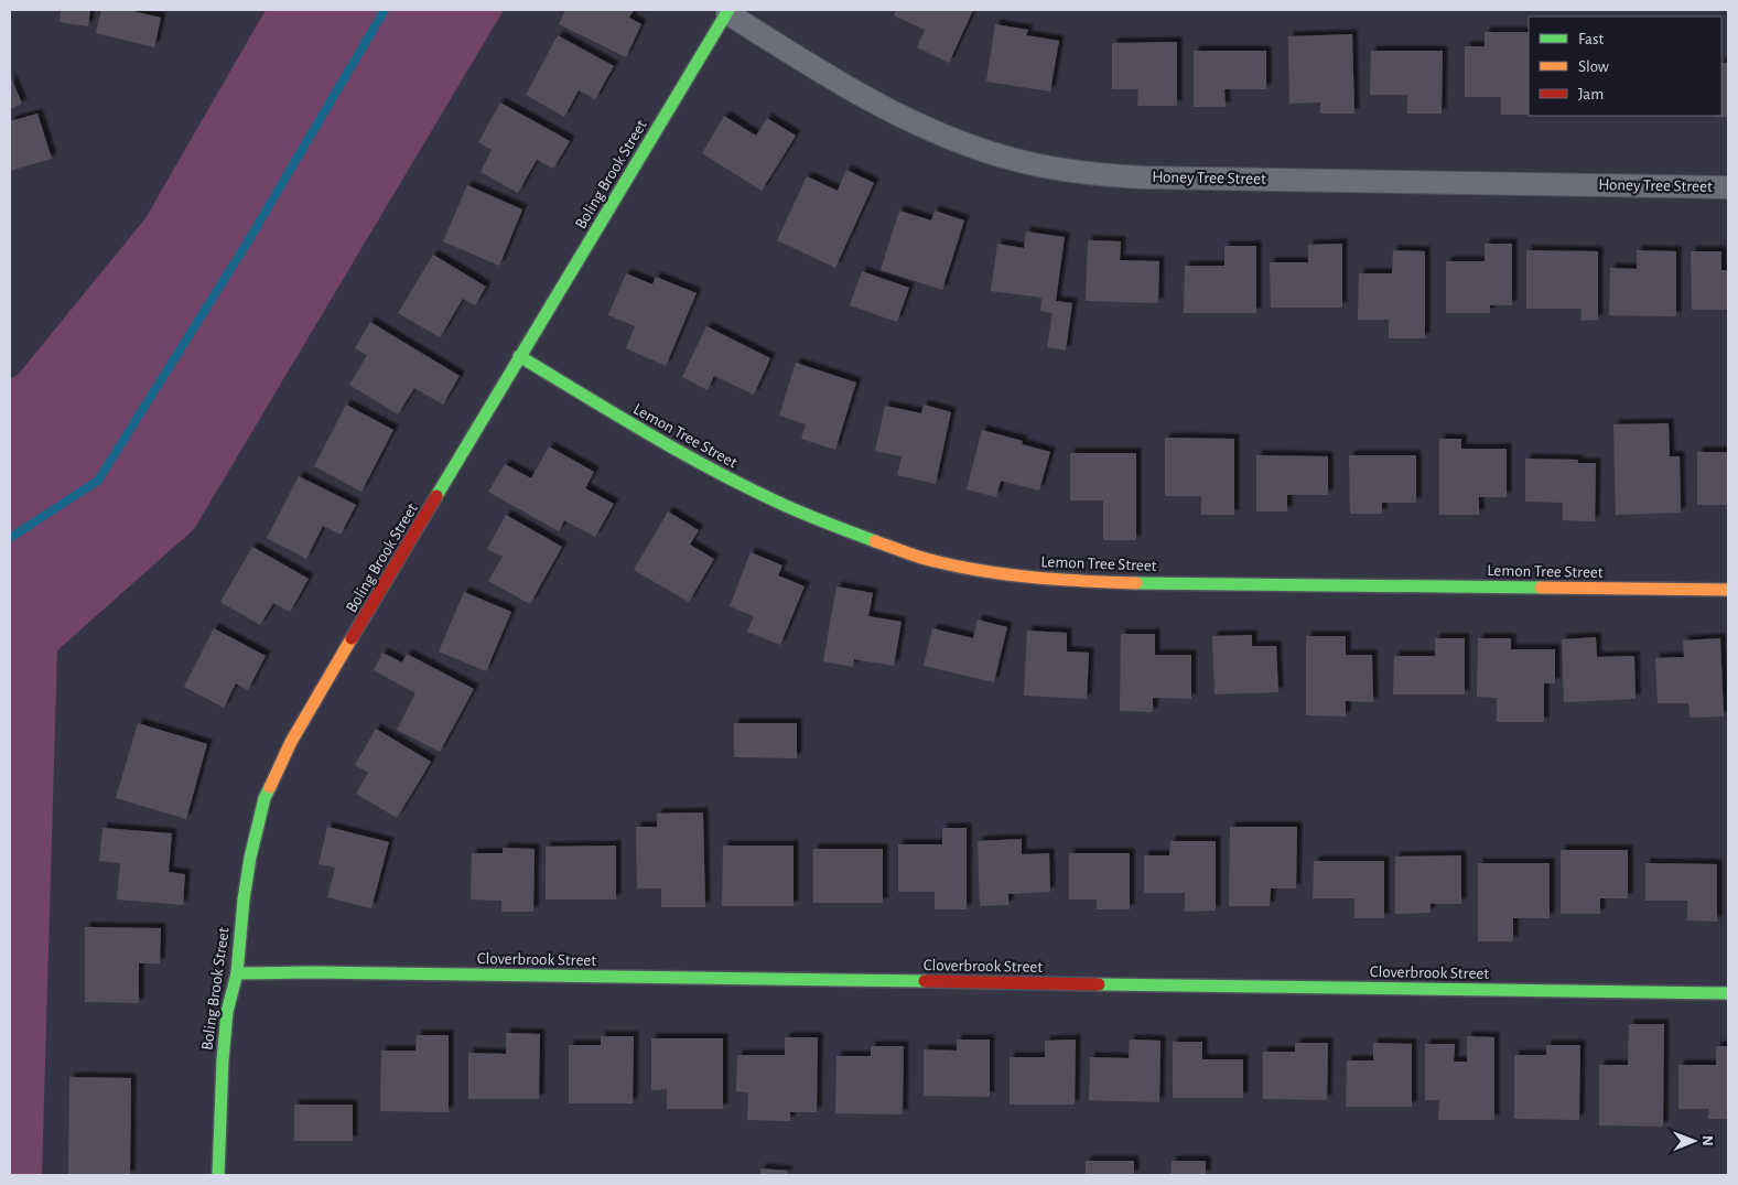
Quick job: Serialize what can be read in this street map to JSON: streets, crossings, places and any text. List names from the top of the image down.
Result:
{
  "streets": {
    "street": [
      "Boling Brook Street",
      "Honey Tree Street",
      "Lemon Tree Street",
      "Cloverbrook Street"
    ]
  },
  "crossings": [
    ["Boling Brook Street", "Honey Tree Street"],
    ["Boling Brook Street", "Lemon Tree Street"],
    ["Boling Brook Street", "Cloverbrook Street"]
  ],
  "legend": ["Fast", "Slow", "Jam"],
  "north": "right"
}
